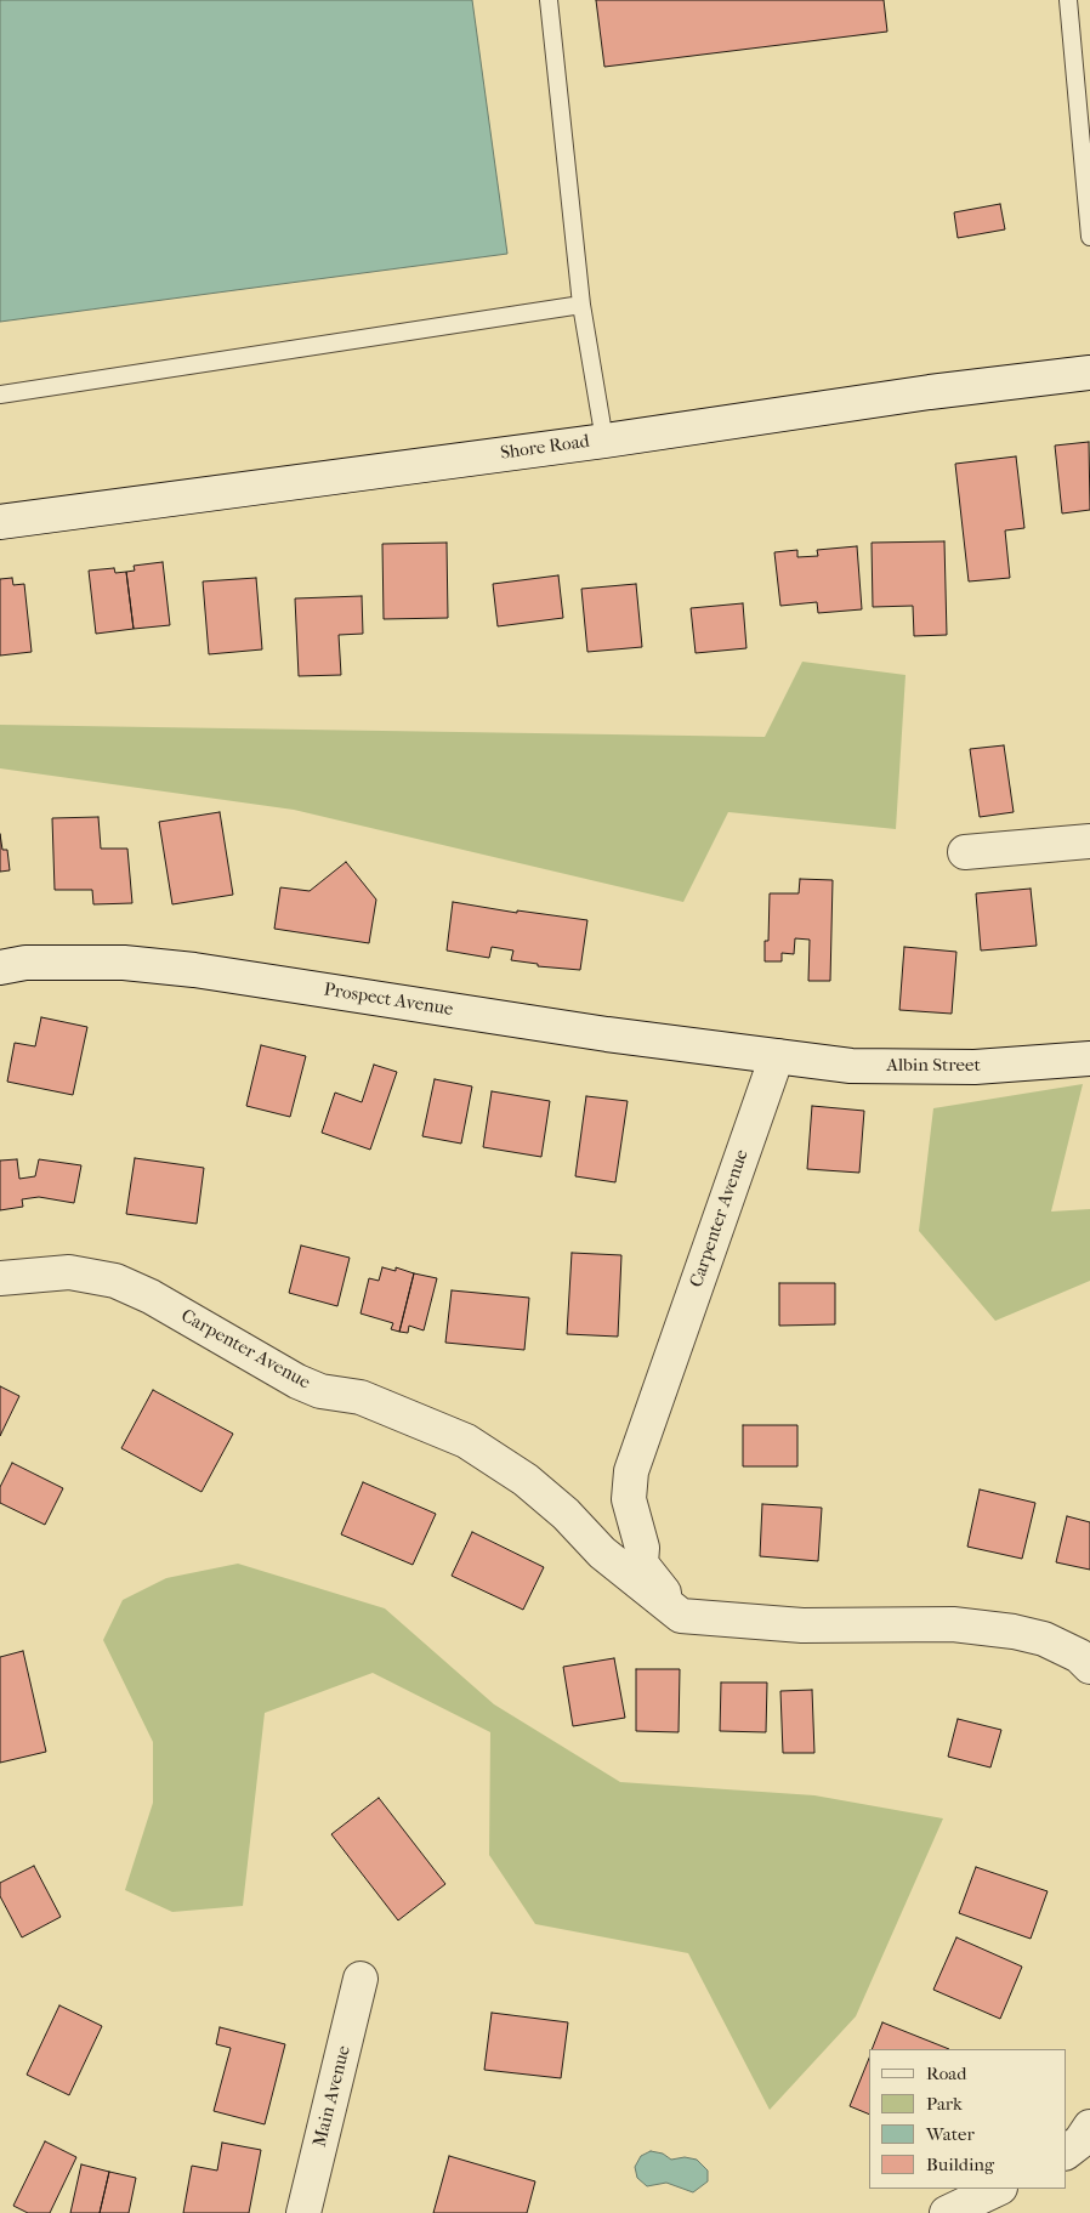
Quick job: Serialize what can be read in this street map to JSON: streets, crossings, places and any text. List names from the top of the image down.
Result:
{
  "streets": {
    "street": [
      "Shore Road",
      "Prospect Avenue",
      "Albin Street",
      "Carpenter Avenue",
      "Main Avenue"
    ]
  },
  "crossings": [
    ["Prospect Avenue", "Albin Street"],
    ["Prospect Avenue", "Carpenter Avenue"],
    ["Albin Street", "Carpenter Avenue"]
  ],
  "legend": [
    "Road",
    "Park",
    "Water",
    "Building"
  ]
}
